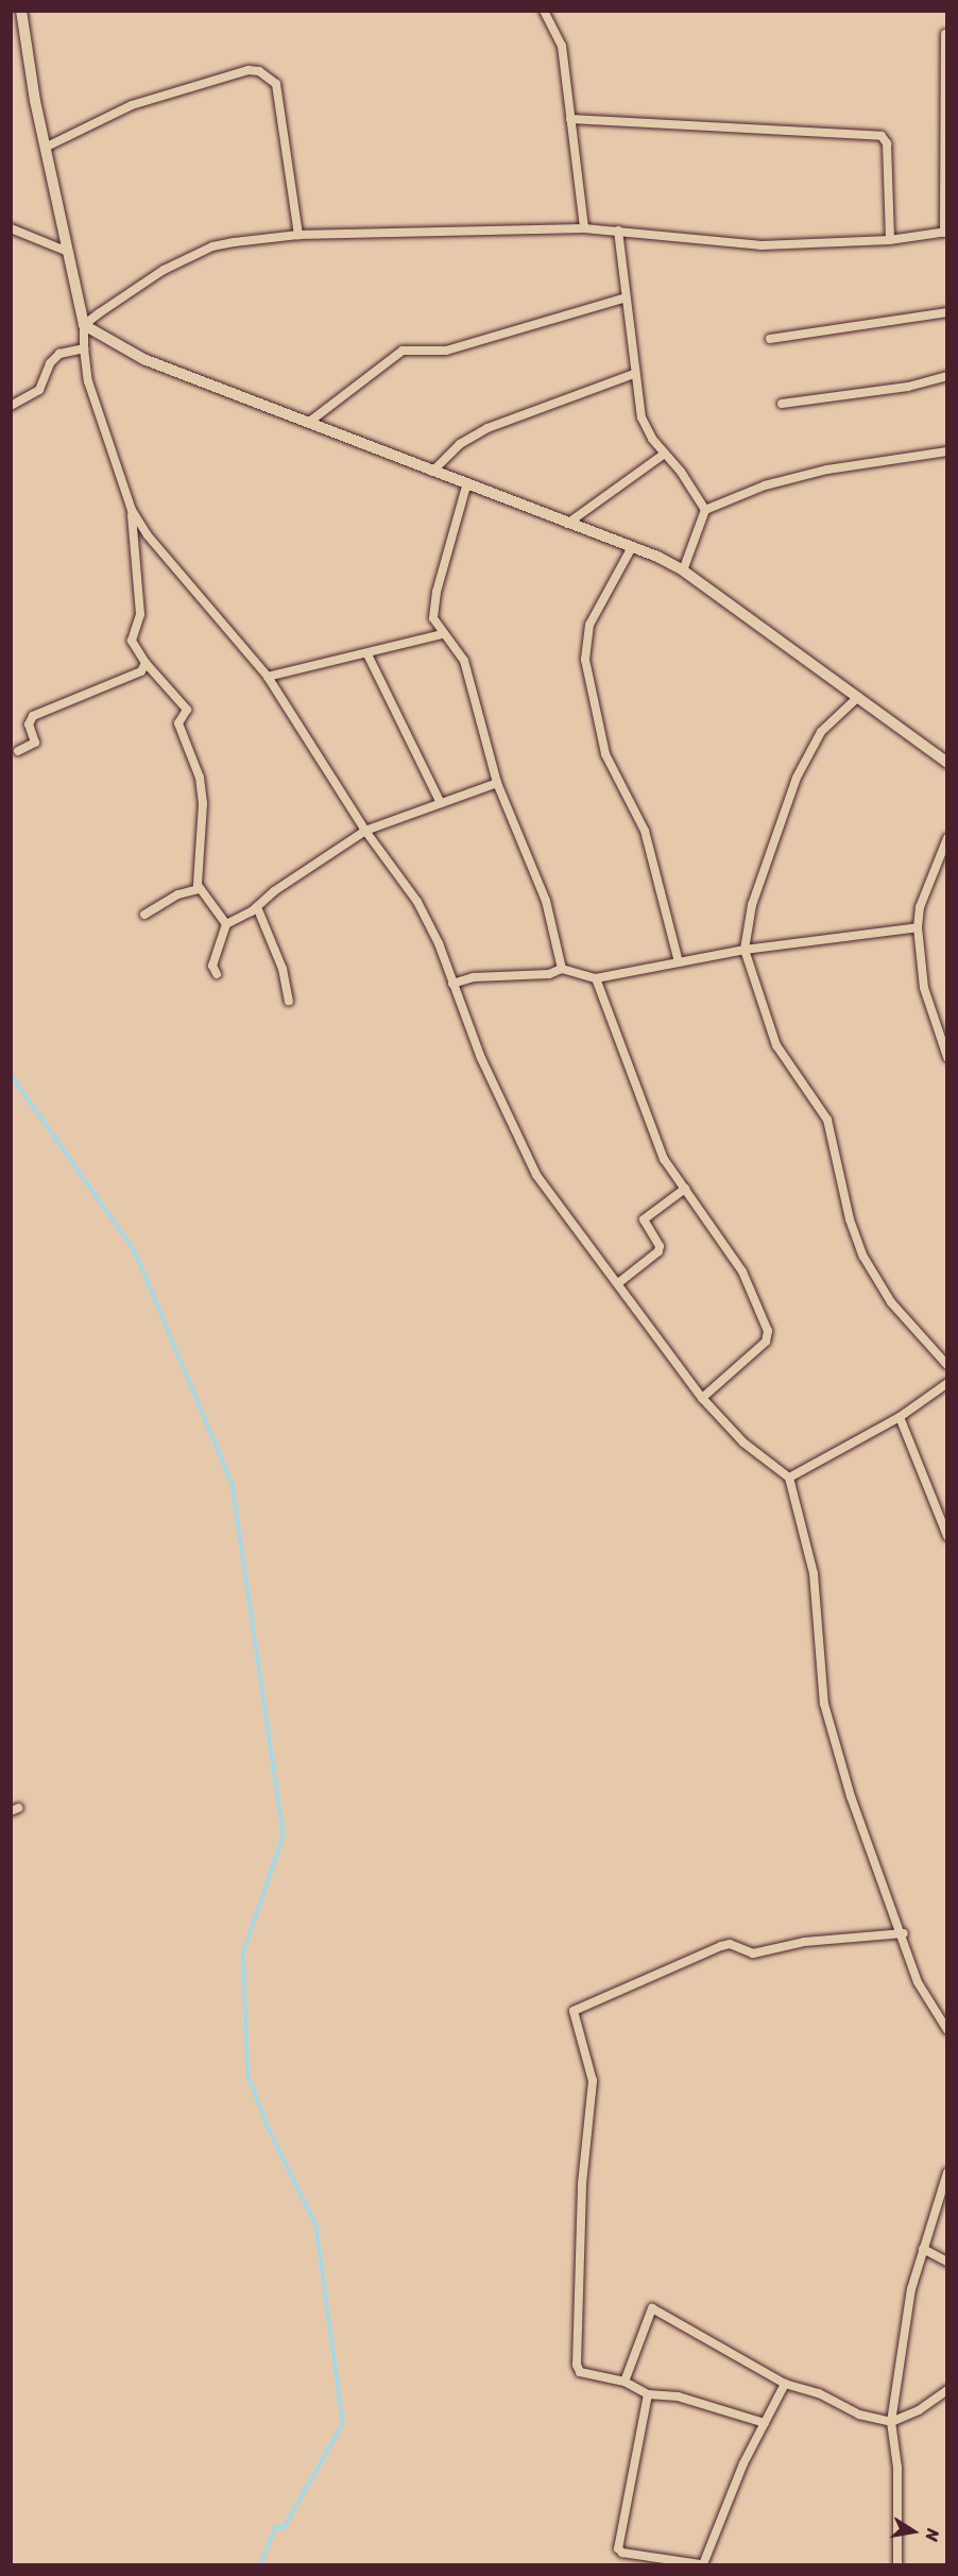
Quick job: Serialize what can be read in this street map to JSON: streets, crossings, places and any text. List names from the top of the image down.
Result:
{
  "north": "right"
}
